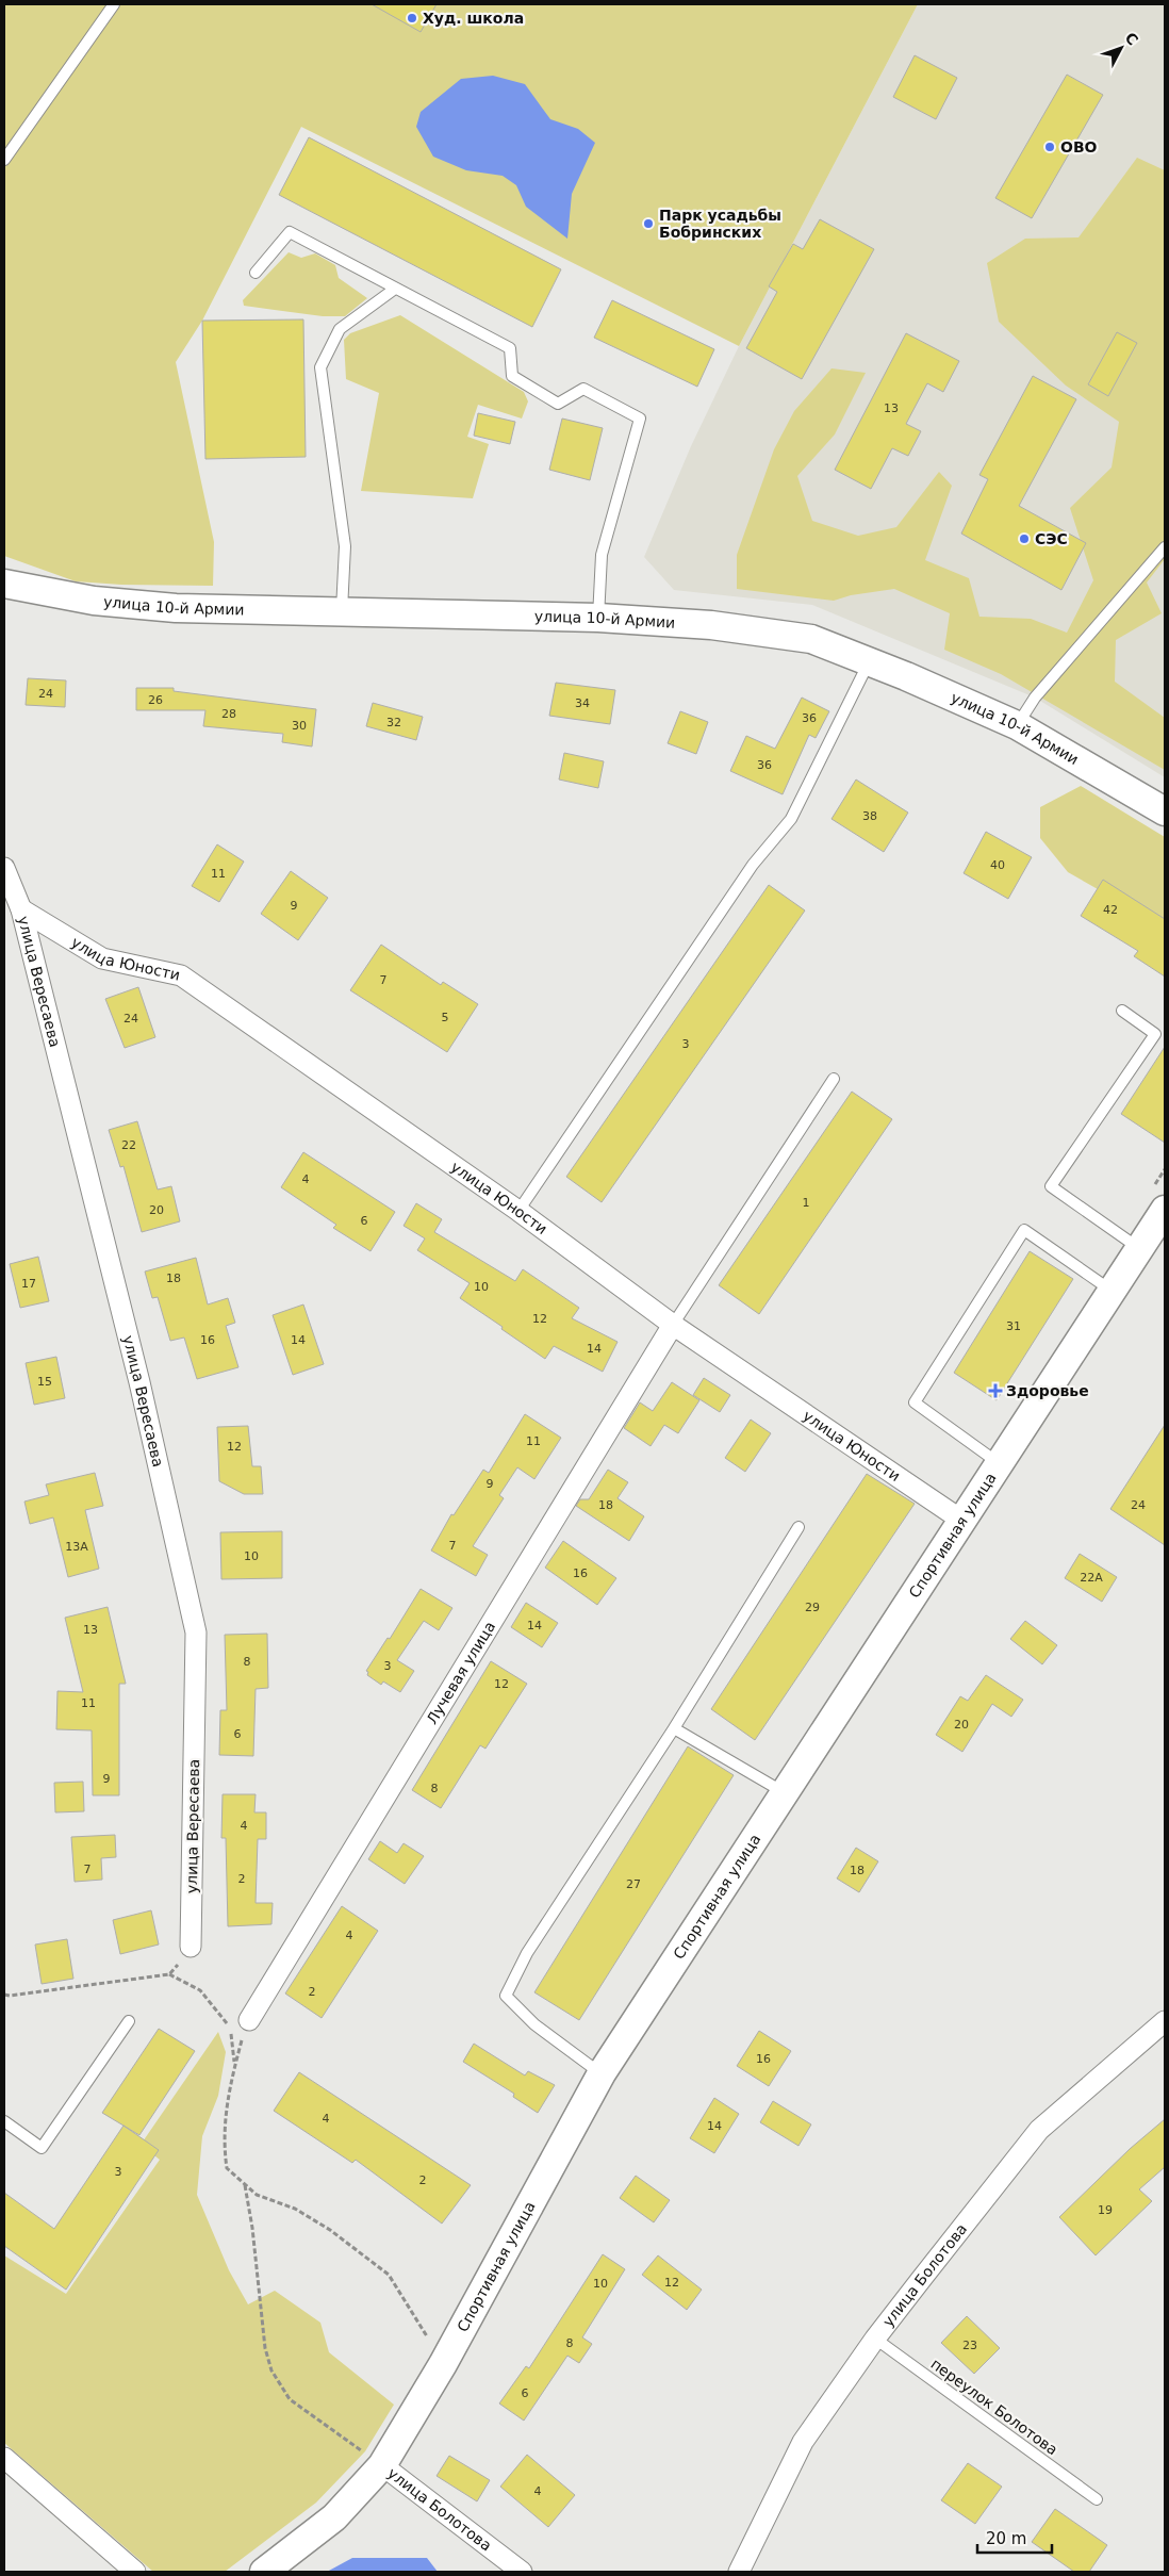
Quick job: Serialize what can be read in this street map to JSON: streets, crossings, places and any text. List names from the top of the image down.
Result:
{
  "streets": {
    "street": [
      "улица 10-й Армии",
      "улица Юности",
      "улица Вересаева",
      "Спортивная улица",
      "Лучевая улица",
      "улица Болотова"
    ],
    "lane": ["переулок Болотова"]
  },
  "crossings": [
    ["улица Юности", "улица Вересаева"],
    ["улица Юности", "Спортивная улица"],
    ["улица Юности", "Лучевая улица"],
    ["Спортивная улица", "улица Болотова"],
    ["улица Болотова", "переулок Болотова"]
  ],
  "places": {
    "other": [
      "Худ. школа",
      "ОВО",
      "Парк усадьбы Бобринских",
      "СЭС"
    ],
    "health": ["Здоровье"]
  },
  "house_numbers": [
    "13",
    "24",
    "26",
    "34",
    "28",
    "36",
    "32",
    "30",
    "36",
    "38",
    "40",
    "11",
    "9",
    "42",
    "7",
    "5",
    "24",
    "3",
    "22",
    "4",
    "1",
    "20",
    "6",
    "18",
    "17",
    "10",
    "12",
    "31",
    "16",
    "14",
    "14",
    "15",
    "11",
    "12",
    "9",
    "18",
    "24",
    "7",
    "13А",
    "10",
    "16",
    "22А",
    "29",
    "14",
    "13",
    "8",
    "3",
    "12",
    "11",
    "20",
    "6",
    "9",
    "8",
    "4",
    "7",
    "18",
    "2",
    "27",
    "4",
    "2",
    "16",
    "4",
    "14",
    "3",
    "2",
    "19",
    "12",
    "10",
    "8",
    "23",
    "6",
    "4"
  ],
  "scale_bar": "20 m",
  "north": "top right"
}
